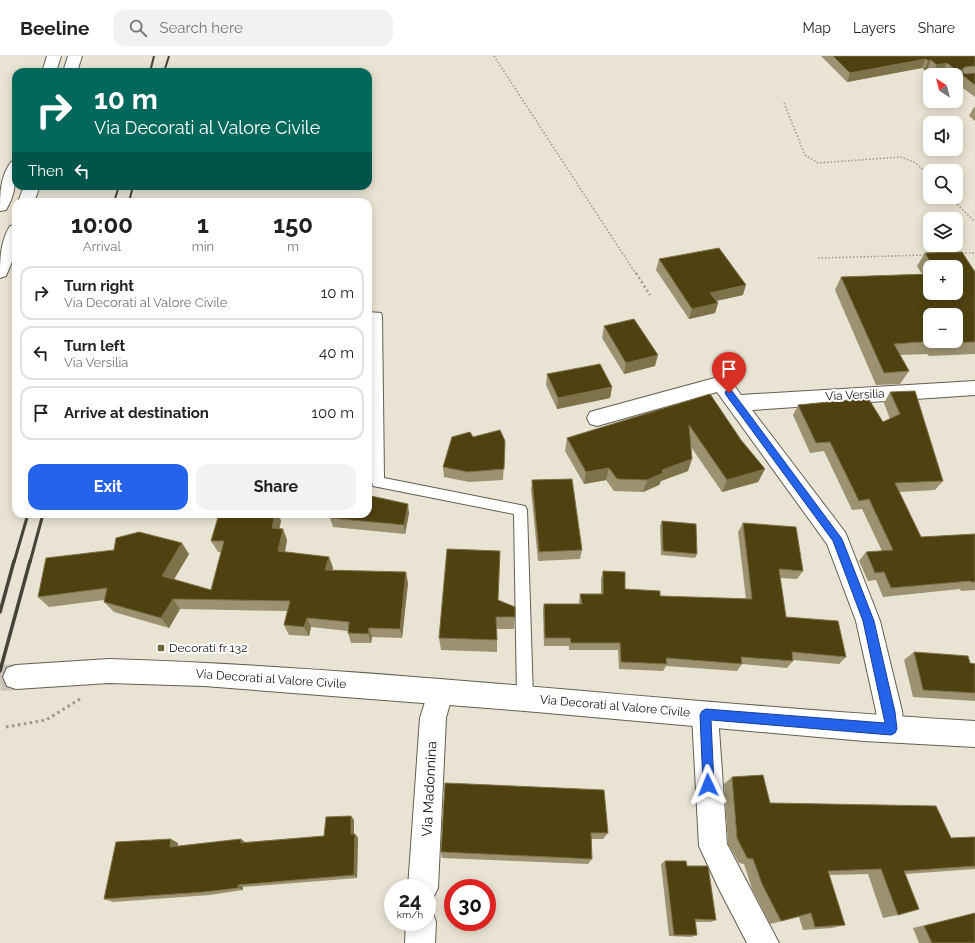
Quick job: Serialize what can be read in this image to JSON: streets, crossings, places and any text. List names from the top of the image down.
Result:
{
  "streets": {
    "main road": ["Via Versilia", "Via Decorati al Valore Civile", "Via Madonnina"]
  },
  "crossings": [
    ["Via Decorati al Valore Civile", "Via Madonnina"]
  ],
  "places": {
    "transit": ["Decorati fr 132"]
  },
  "north": "top left",
  "page": {
    "header": "Beeline",
    "search": "Search here",
    "nav": ["Map", "Layers", "Share"],
    "map_buttons": ["+", "−"],
    "turn": ["10 m", "Via Decorati al Valore Civile"],
    "then": "Then",
    "eta": [
      "10:00",
      "Arrival",
      "1",
      "min",
      "150",
      "m"
    ],
    "list": [
      {
        "name": "Turn right",
        "note": "Via Decorati al Valore Civile",
        "value": "10 m"
      },
      {
        "name": "Turn left",
        "note": "Via Versilia",
        "value": "40 m"
      },
      {
        "name": "Arrive at destination",
        "value": "100 m"
      }
    ],
    "buttons": ["Exit", "Share"],
    "speed": "24 km/h",
    "limit": "30"
  }
}
